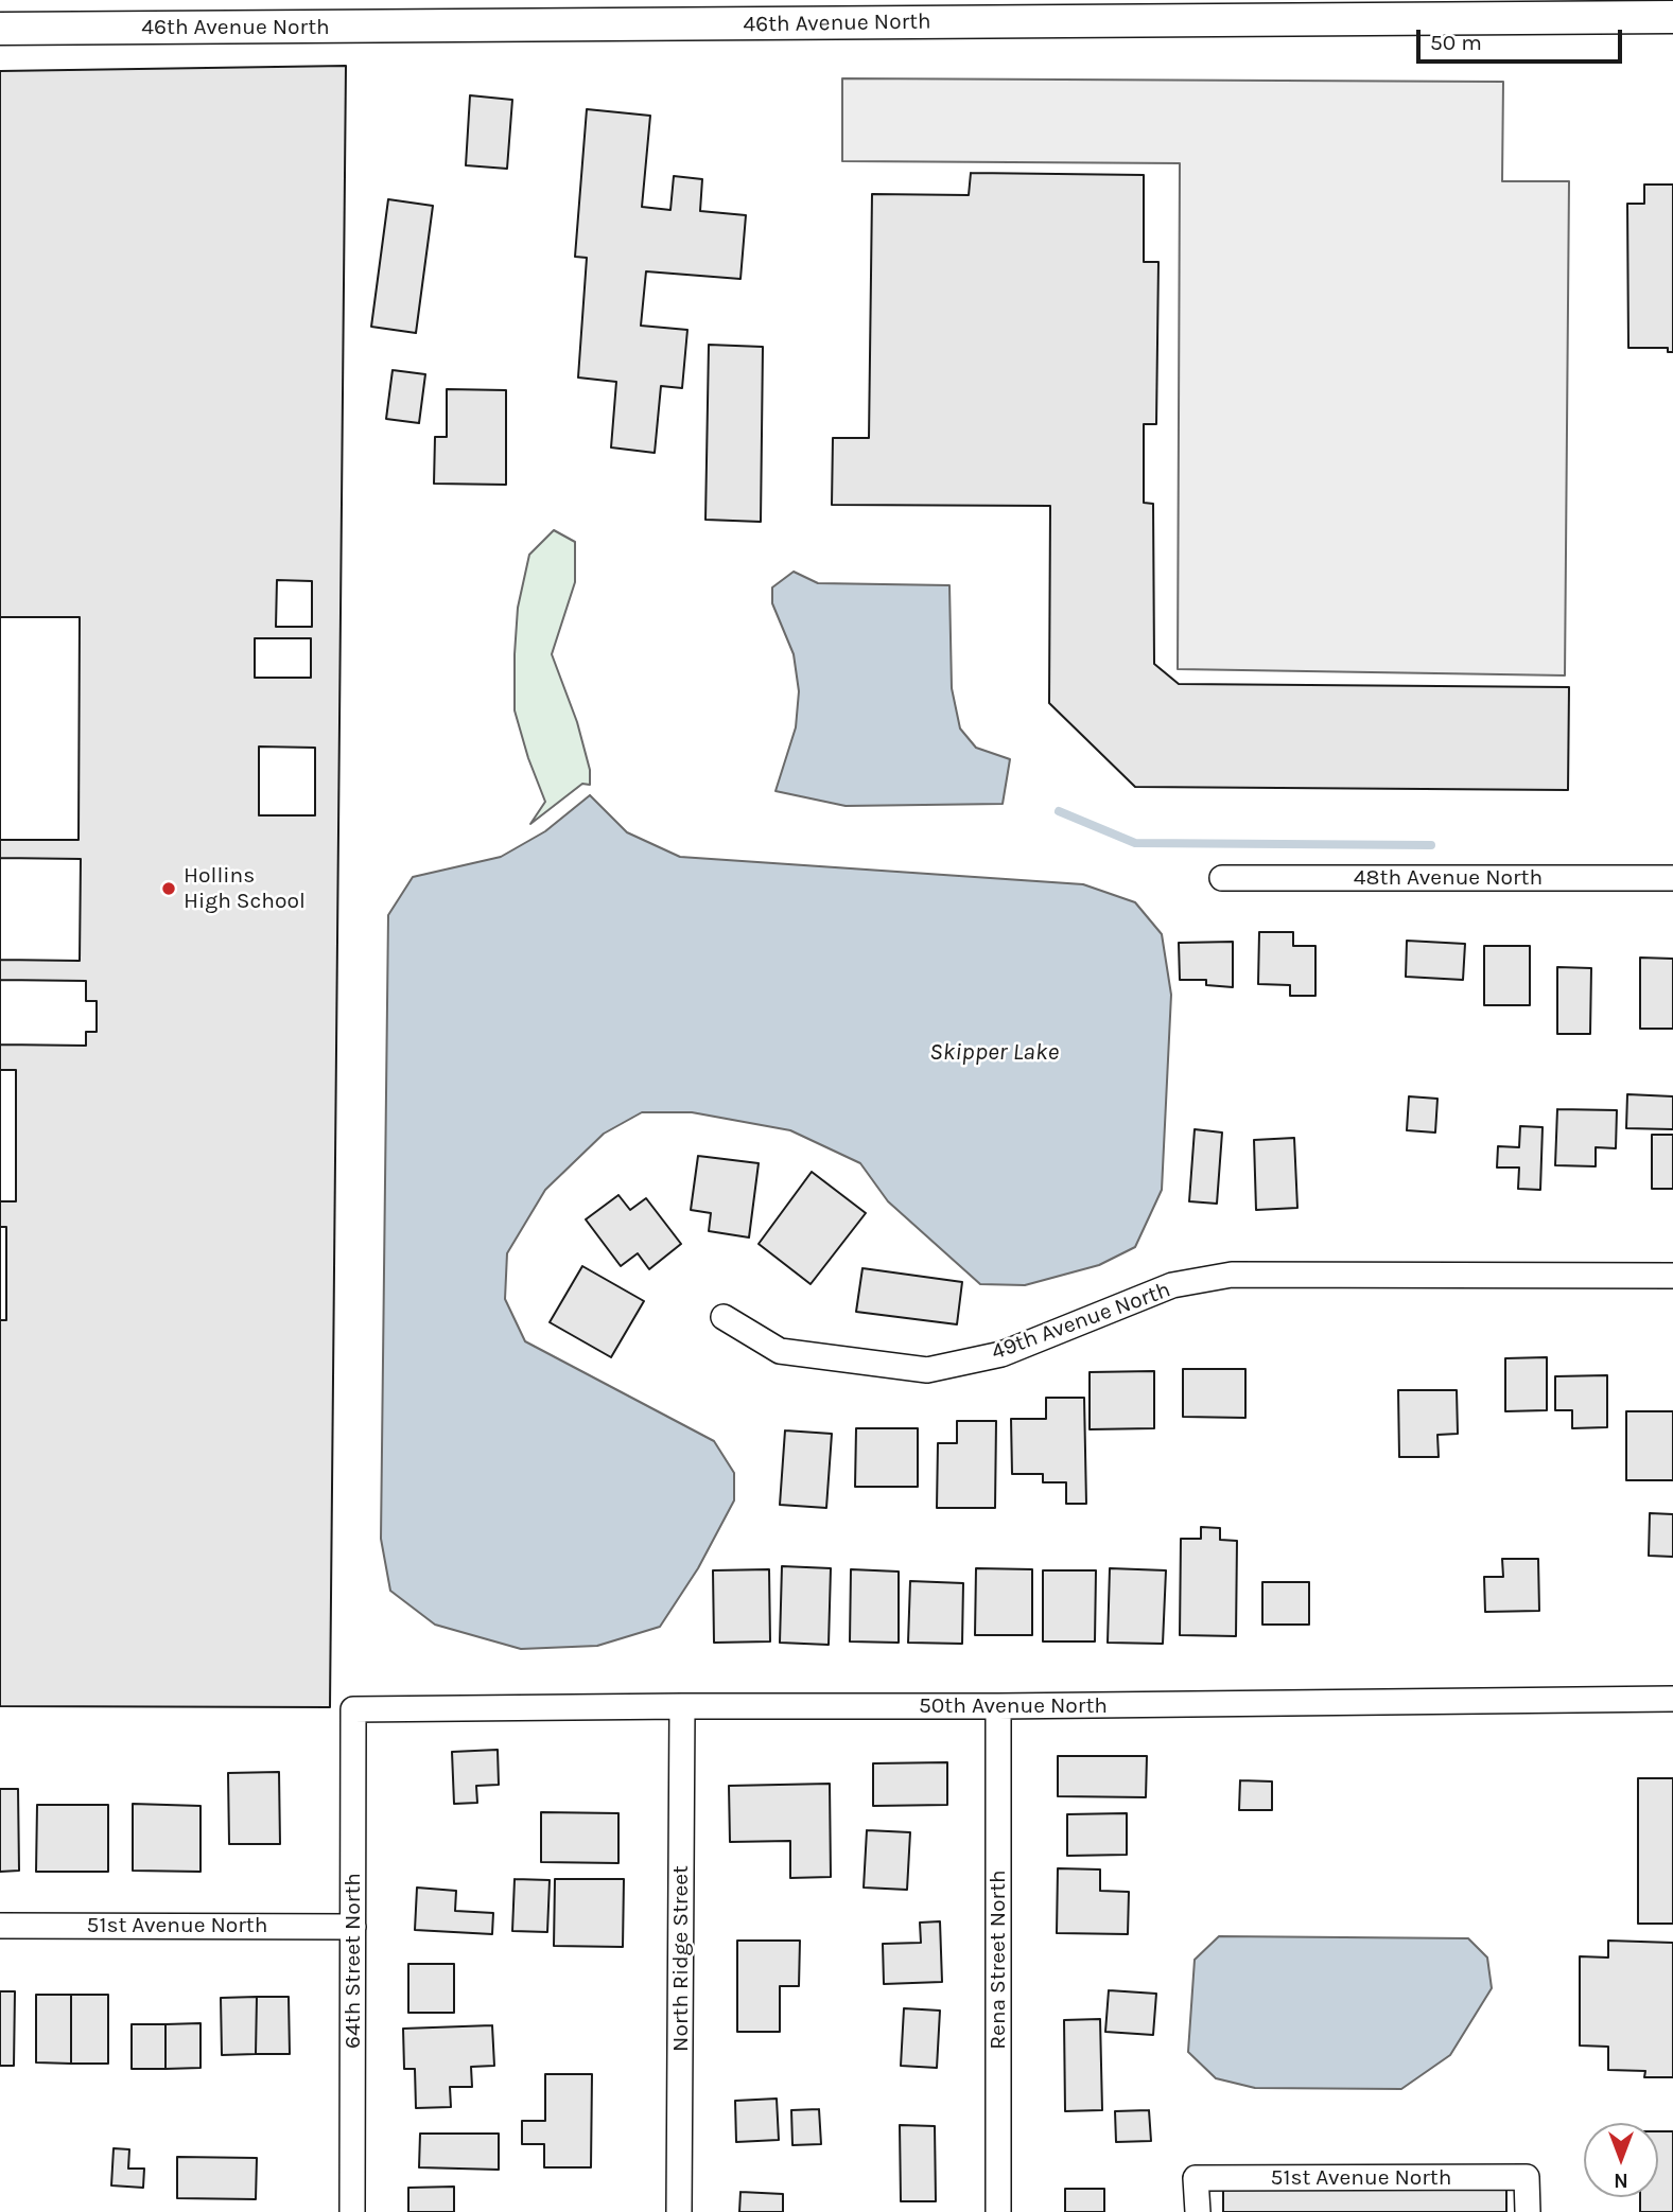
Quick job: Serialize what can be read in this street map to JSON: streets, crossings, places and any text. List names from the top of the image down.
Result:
{
  "streets": {
    "street": [
      "46th Avenue North",
      "48th Avenue North",
      "49th Avenue North",
      "50th Avenue North",
      "51st Avenue North",
      "North Ridge Street",
      "Rena Street North",
      "64th Street North"
    ]
  },
  "crossings": [
    ["50th Avenue North", "North Ridge Street"],
    ["50th Avenue North", "Rena Street North"],
    ["50th Avenue North", "64th Street North"],
    ["51st Avenue North", "64th Street North"]
  ],
  "water": ["Skipper Lake"],
  "places": ["Hollins High School"],
  "scale_bar": "50 m",
  "north": "bottom"
}
